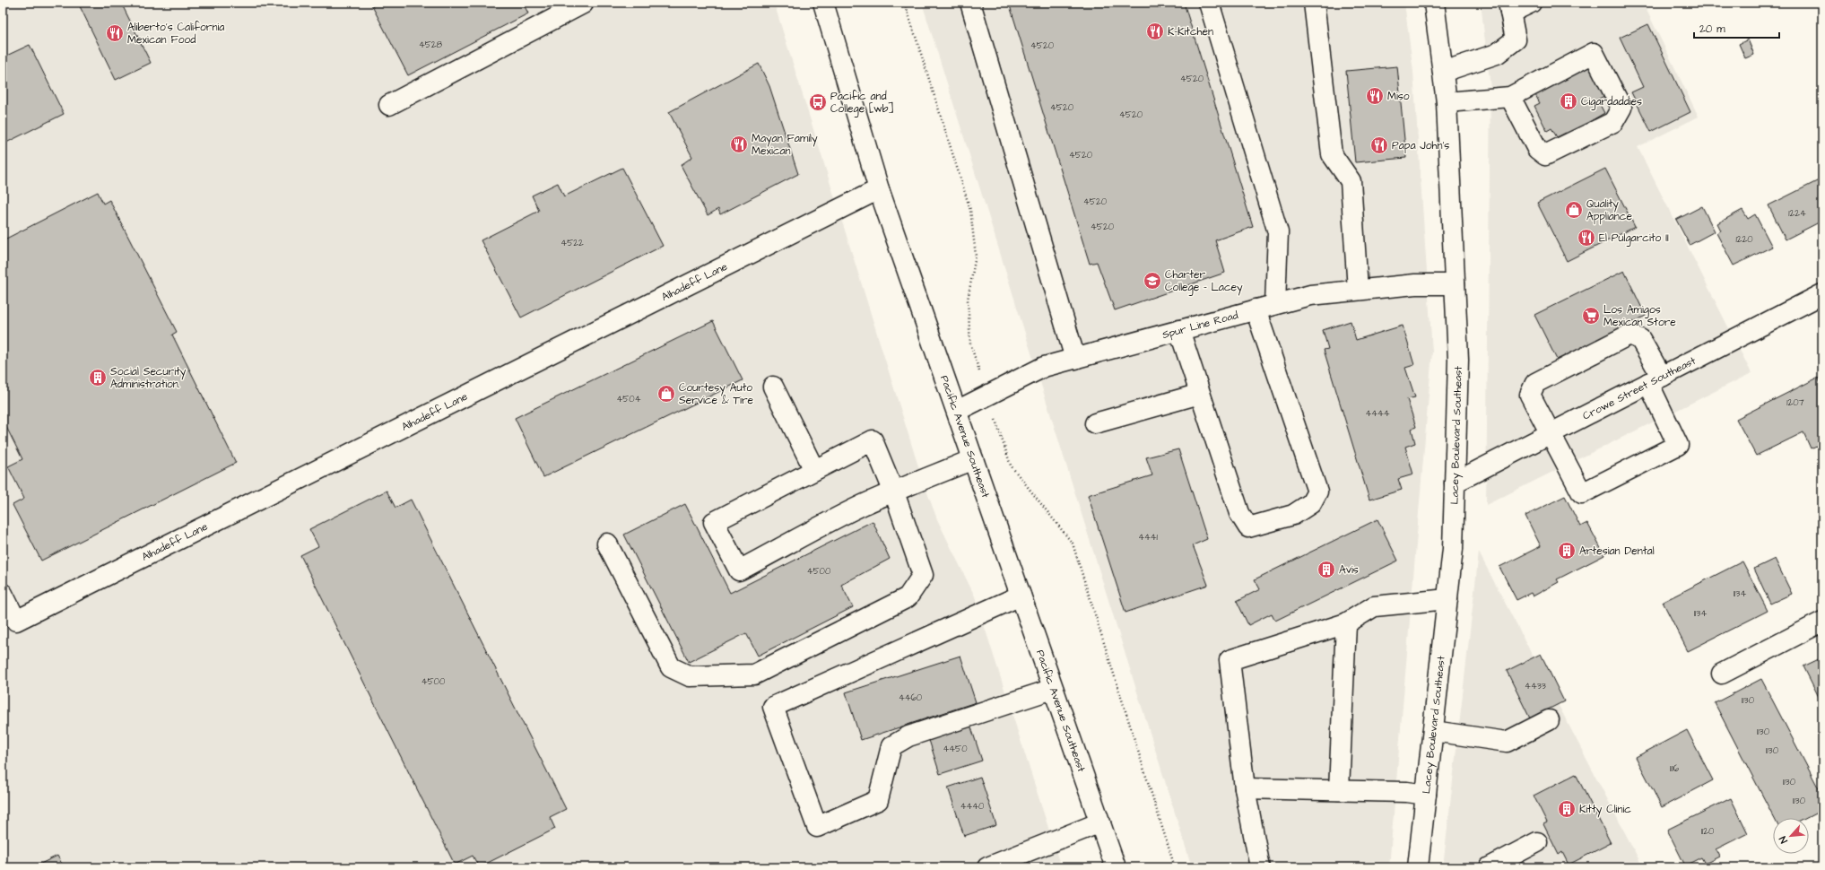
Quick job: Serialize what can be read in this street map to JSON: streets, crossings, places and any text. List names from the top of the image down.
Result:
{
  "streets": {
    "street": [
      "Alhadeff Lane",
      "Spur Line Road",
      "Crowe Street Southeast",
      "Pacific Avenue Southeast",
      "Lacey Boulevard Southeast"
    ]
  },
  "crossings": [
    ["Alhadeff Lane", "Pacific Avenue Southeast"],
    ["Spur Line Road", "Pacific Avenue Southeast"],
    ["Spur Line Road", "Lacey Boulevard Southeast"],
    ["Crowe Street Southeast", "Lacey Boulevard Southeast"]
  ],
  "places": {
    "restaurant": [
      "K-Kitchen",
      "Aliberto's California Mexican Food",
      "Miso",
      "Mayan Family Mexican",
      "Papa John's",
      "El Pulgarcito II"
    ],
    "building": [
      "Cigardaddies",
      "Social Security Administration.",
      "Artesian Dental",
      "Avis",
      "Kitty Clinic"
    ],
    "bus stop": ["Pacific and College [wb]"],
    "shop": ["Quality Appliance", "Courtesy Auto Service & Tire"],
    "school or university": ["Charter College - Lacey"],
    "supermarket": ["Los Amigos Mexican Store"]
  },
  "house_numbers": [
    "4528",
    "4520",
    "4520",
    "4520",
    "4520",
    "4520",
    "4520",
    "1224",
    "4520",
    "1220",
    "4522",
    "4504",
    "1207",
    "4444",
    "4441",
    "4500",
    "1134",
    "1134",
    "4500",
    "4433",
    "4460",
    "1130",
    "1130",
    "4450",
    "1130",
    "1116",
    "1130",
    "1130",
    "4440",
    "1120"
  ],
  "scale_bar": "20 m",
  "north": "bottom left"
}
